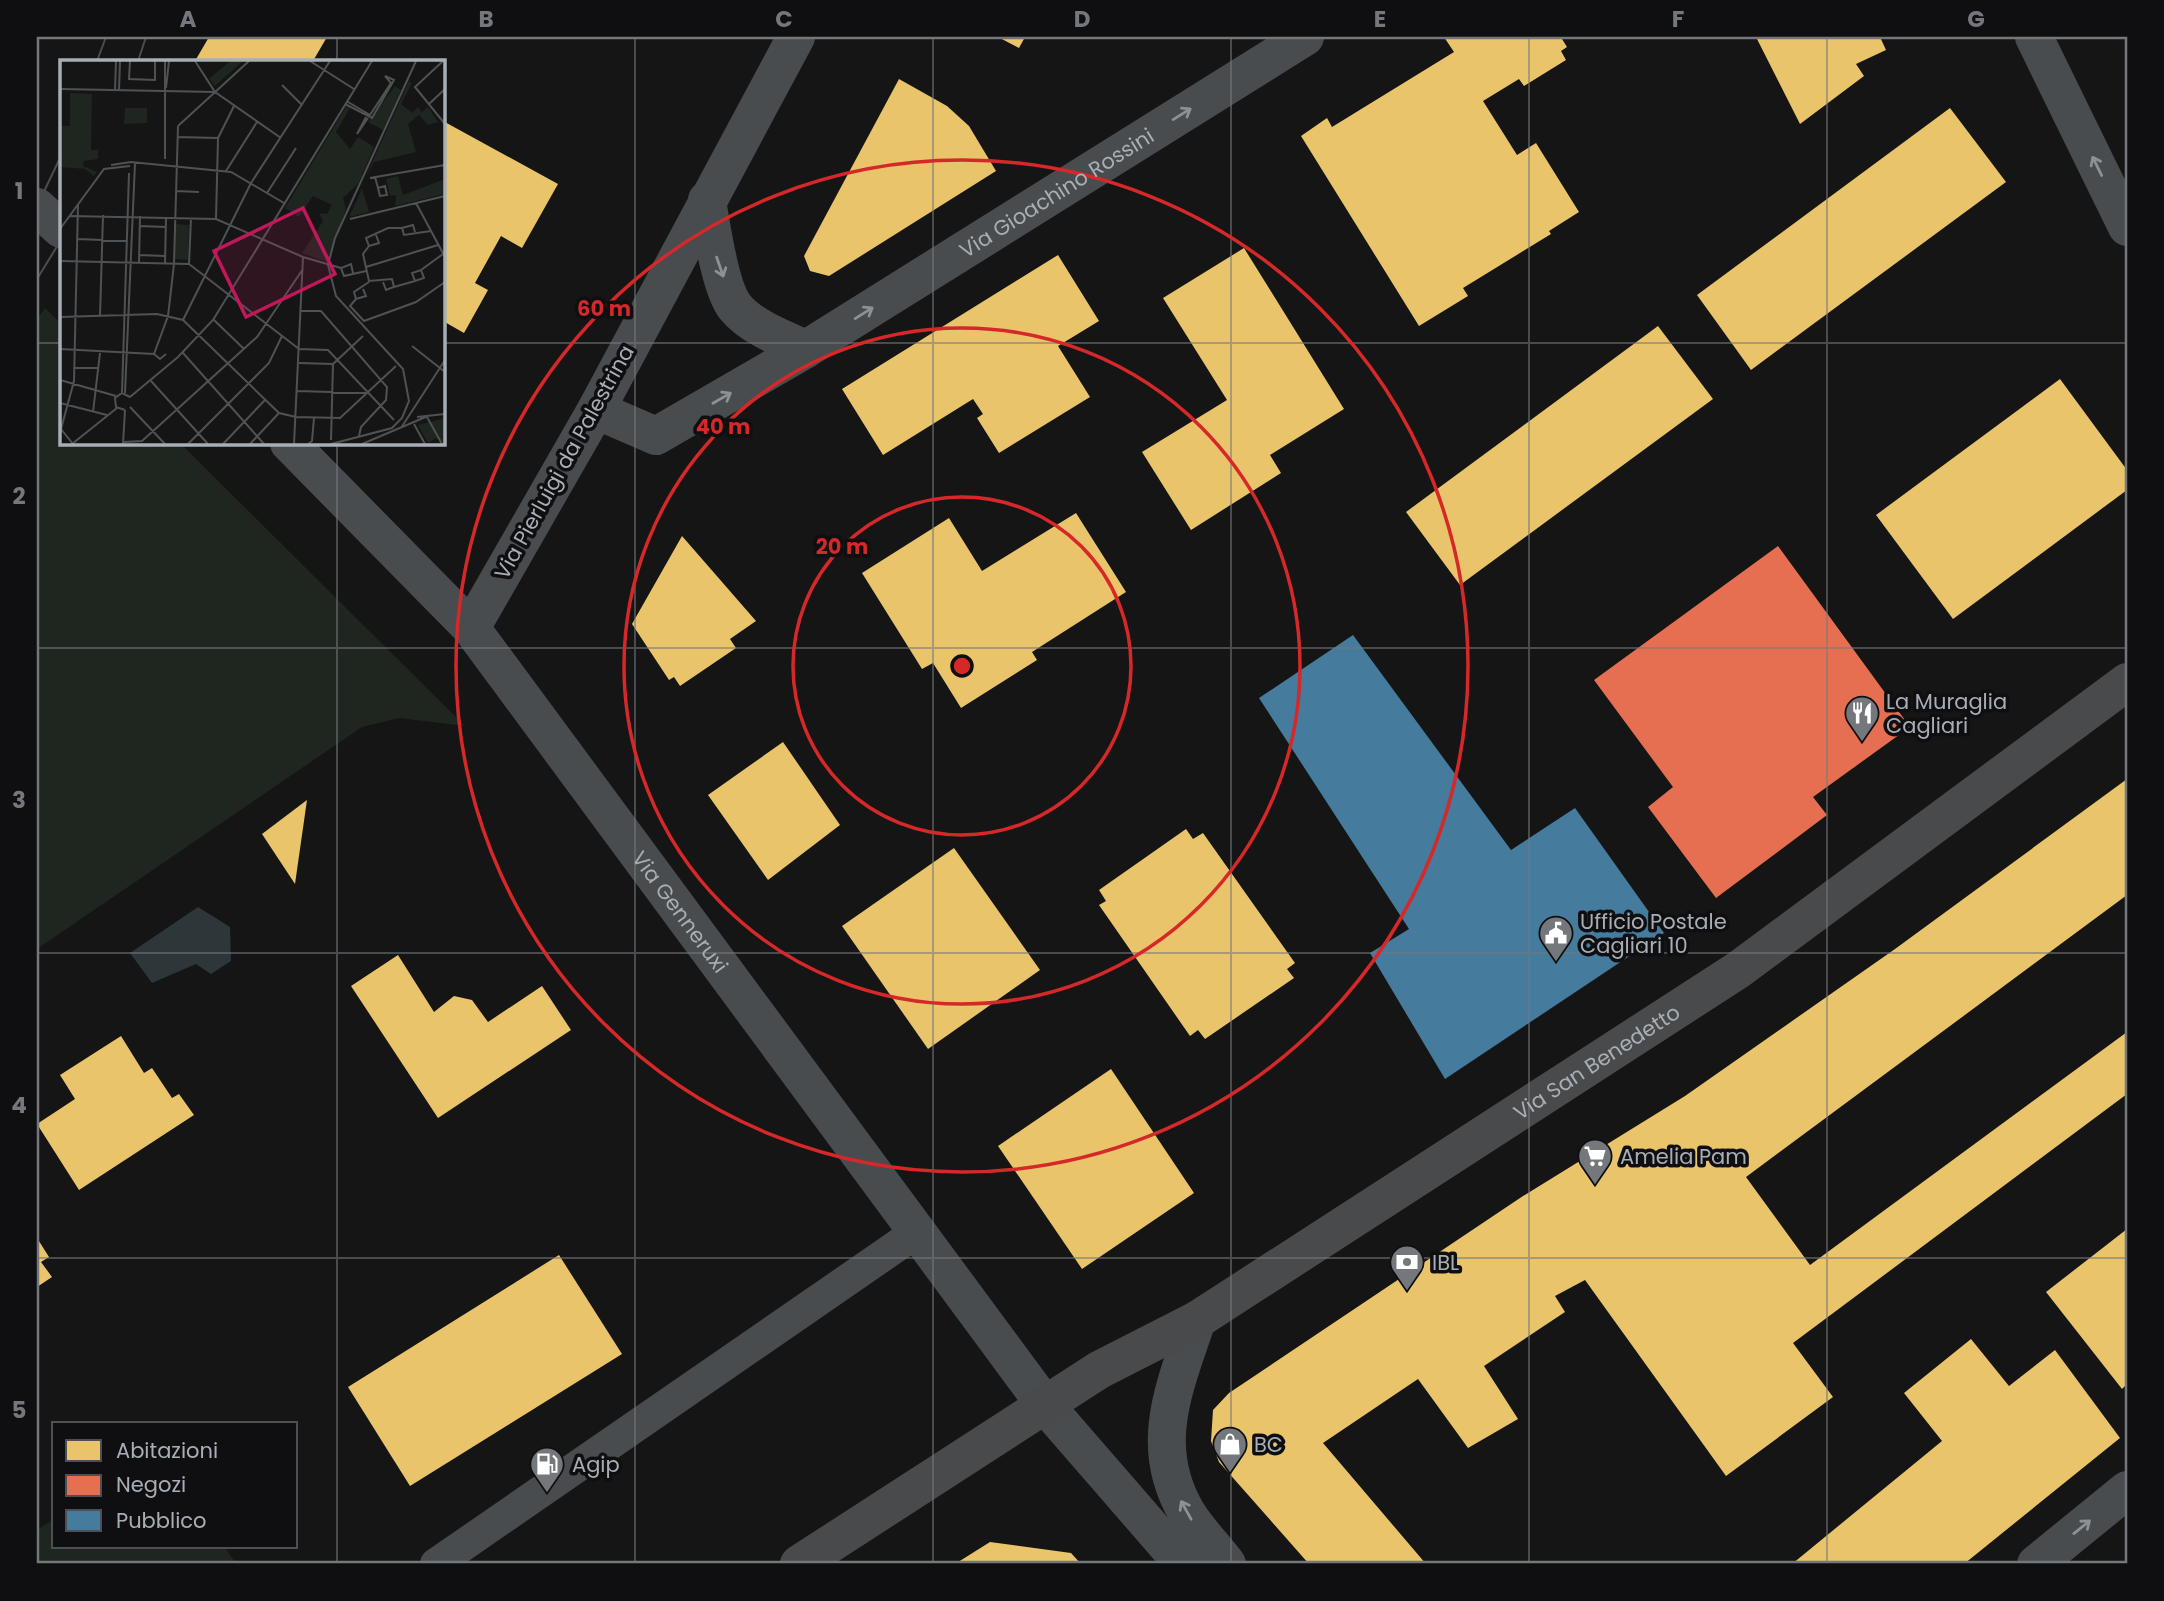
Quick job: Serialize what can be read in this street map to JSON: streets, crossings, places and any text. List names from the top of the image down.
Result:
{
  "streets": {
    "main road": ["Via San Benedetto"],
    "street": ["Via Gioachino Rossini", "Via Pierluigi da Palestrina", "Via Genneruxi"]
  },
  "crossings": [
    ["Via Gioachino Rossini", "Via Pierluigi da Palestrina"],
    ["Via Pierluigi da Palestrina", "Via Genneruxi"],
    ["Via Genneruxi", "Via San Benedetto"]
  ],
  "one_way": ["Via Gioachino Rossini"],
  "places": {
    "restaurant": ["La Muraglia Cagliari"],
    "public building": ["Ufficio Postale Cagliari 10"],
    "supermarket": ["Amelia Pam"],
    "bank": ["IBL"],
    "shop": ["BC"],
    "fuel station": ["Agip"]
  },
  "legend": ["Abitazioni", "Negozi", "Pubblico"],
  "grid": {
    "columns": [
      "A",
      "B",
      "C",
      "D",
      "E",
      "F",
      "G"
    ],
    "rows": [
      "1",
      "2",
      "3",
      "4",
      "5"
    ]
  },
  "rings": ["60 m", "40 m", "20 m"]
}
